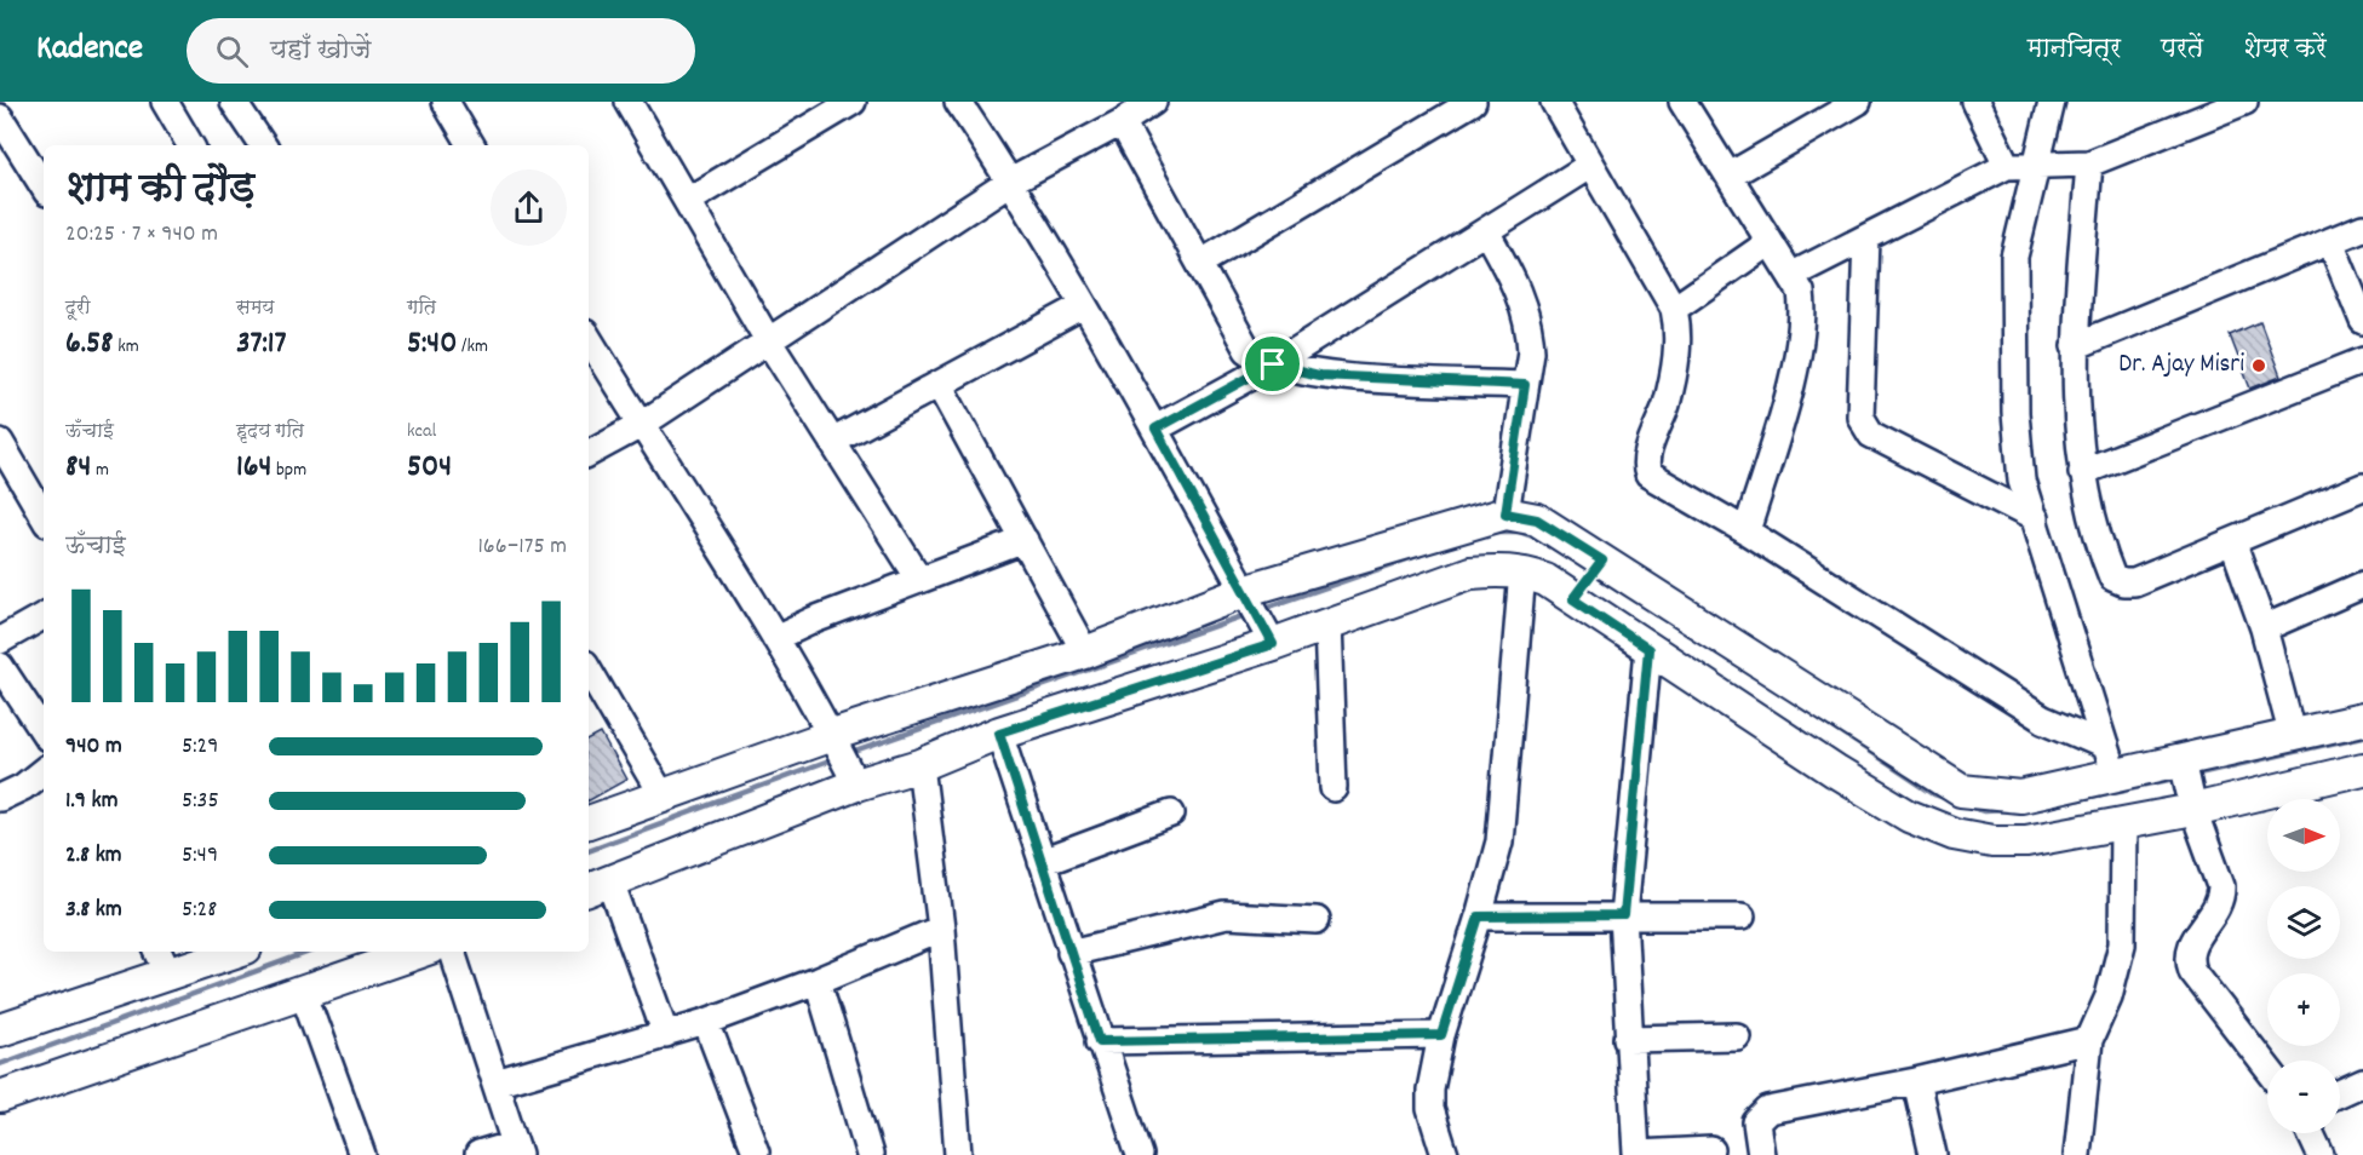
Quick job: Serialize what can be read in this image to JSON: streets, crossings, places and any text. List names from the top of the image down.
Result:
{
  "places": ["Dr. Ajay Misri"],
  "north": "right",
  "page": {
    "header": "Kadence",
    "search": "यहाँ खोजें",
    "nav": ["मानचित्र", "परतें", "शेयर करें"],
    "heading": ["शाम की दौड़", "20:25 · 7 × 940 m"],
    "stats": [
      ["दूरी", "6.58 km"],
      ["समय", "37:17"],
      ["गति", "5:40 /km"],
      ["ऊँचाई", "84 m"],
      ["हृदय गति", "164 bpm"],
      ["kcal", "504"]
    ],
    "chart": ["ऊँचाई", "166–175 m"],
    "list": [
      {
        "name": "940 m",
        "note": "5:29"
      },
      {
        "name": "1.9 km",
        "note": "5:35"
      },
      {
        "name": "2.8 km",
        "note": "5:49"
      },
      {
        "name": "3.8 km",
        "note": "5:28"
      }
    ],
    "map_buttons": ["+", "−"]
  }
}
